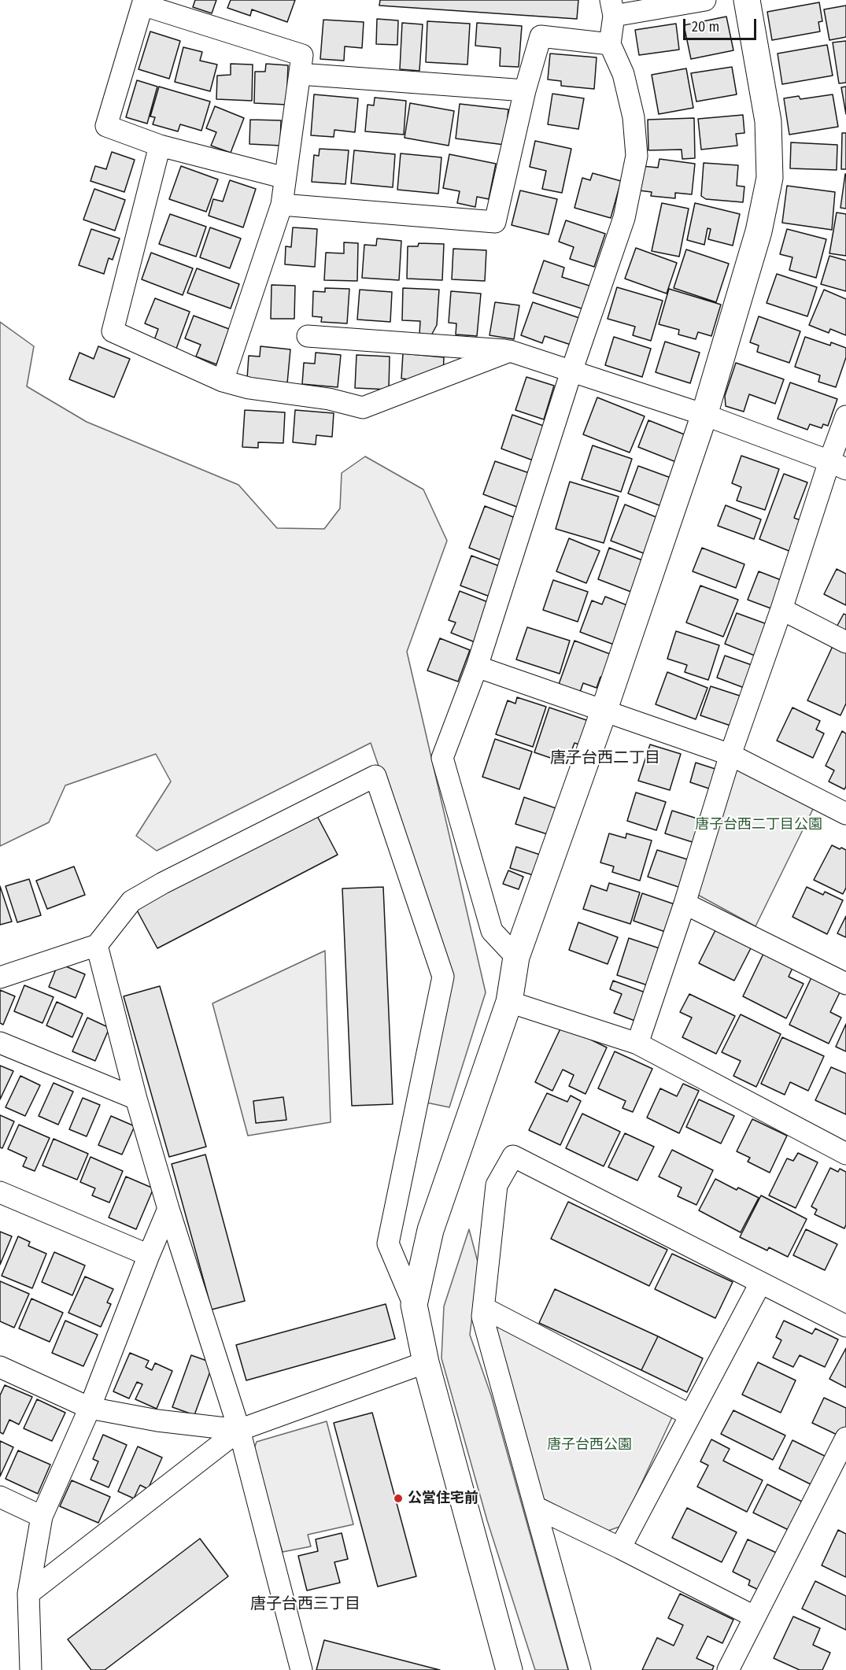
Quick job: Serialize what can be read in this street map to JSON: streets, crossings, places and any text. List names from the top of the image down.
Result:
{
  "districts": ["唐子台西二丁目", "唐子台西三丁目"],
  "parks": ["唐子台西二丁目公園", "唐子台西公園"],
  "places": ["公営住宅前"],
  "scale_bar": "20 m"
}
